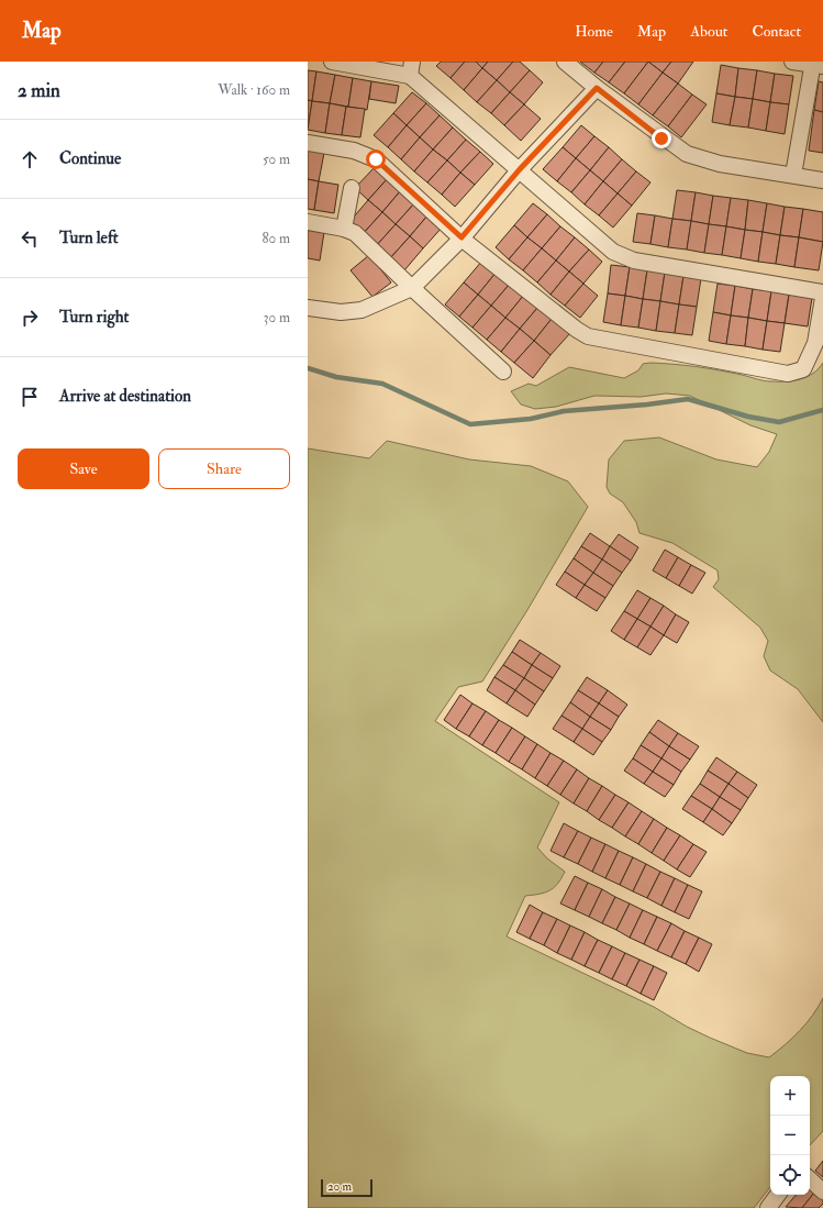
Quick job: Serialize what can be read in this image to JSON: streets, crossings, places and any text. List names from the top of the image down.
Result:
{
  "scale_bar": "20 m",
  "page": {
    "header": "Map",
    "nav": [
      "Home",
      "Map",
      "About",
      "Contact"
    ],
    "heading": ["2 min", "Walk · 160 m"],
    "list": [
      ["Continue", "50 m"],
      ["Turn left", "80 m"],
      ["Turn right", "30 m"],
      "Arrive at destination"
    ],
    "buttons": ["Save", "Share"],
    "map_buttons": ["+", "−"],
    "scale": "20 m"
  }
}
